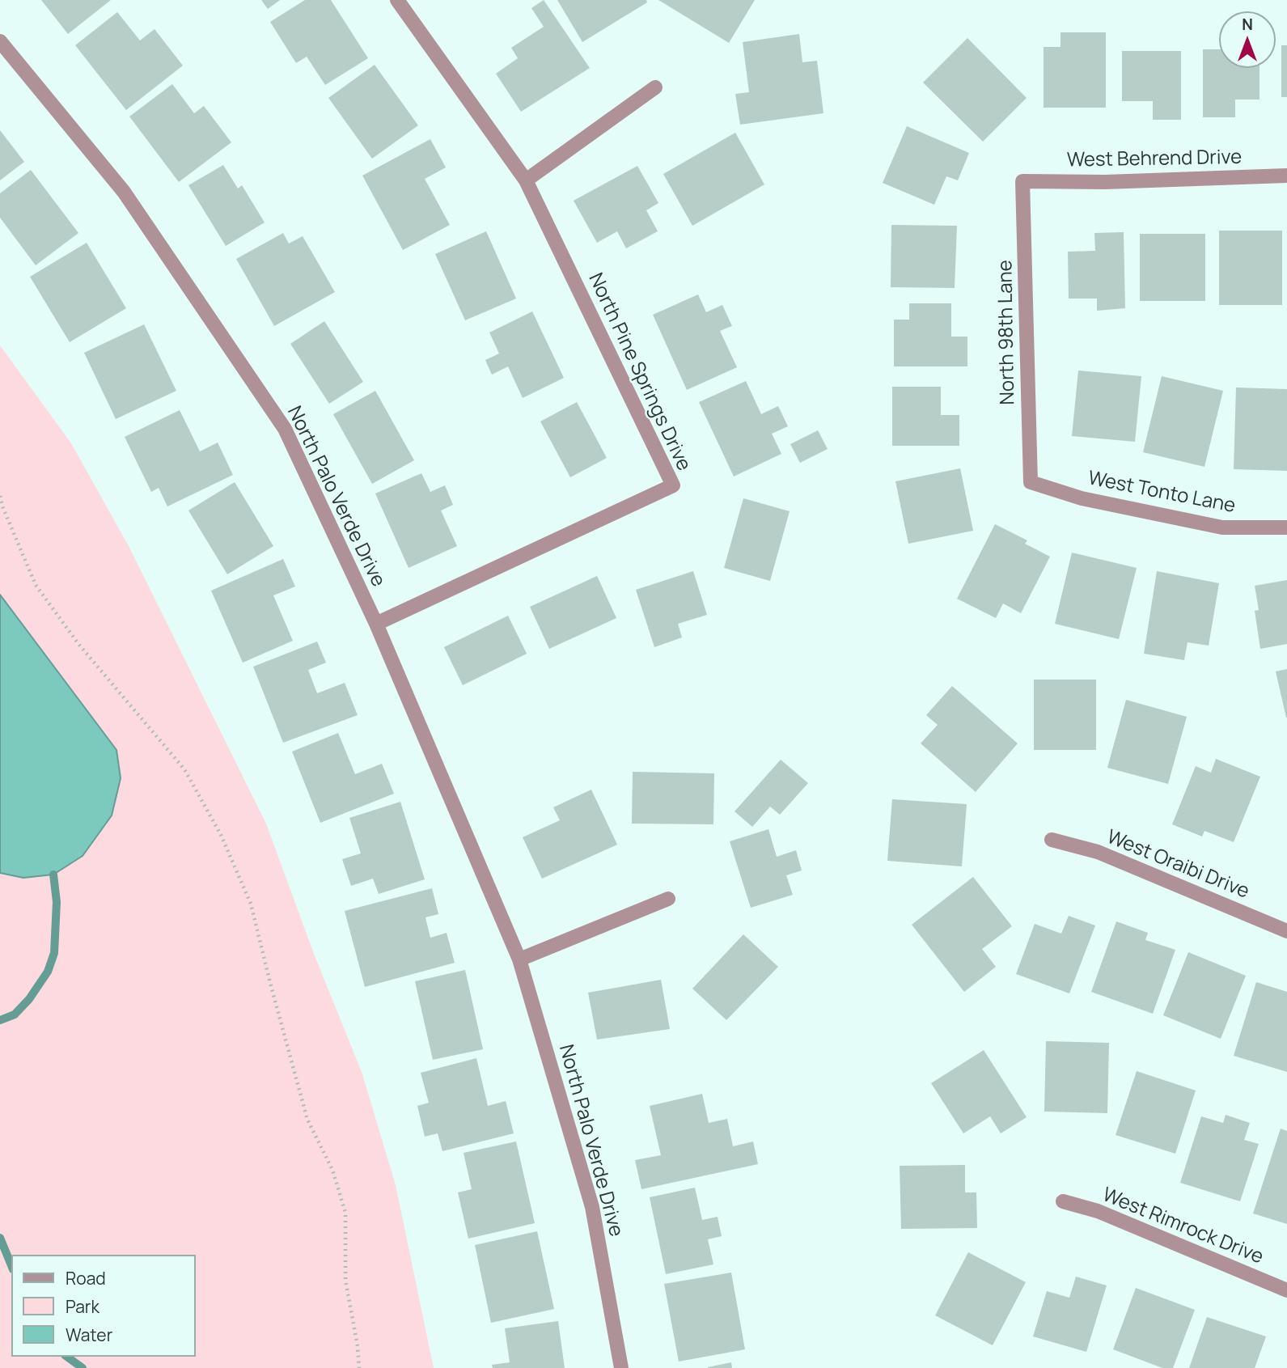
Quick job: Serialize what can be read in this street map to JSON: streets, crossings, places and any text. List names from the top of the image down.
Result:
{
  "streets": {
    "street": [
      "West Behrend Drive",
      "North 98th Lane",
      "North Pine Springs Drive",
      "West Tonto Lane",
      "North Palo Verde Drive",
      "West Oraibi Drive",
      "West Rimrock Drive"
    ]
  },
  "crossings": [
    ["West Behrend Drive", "North 98th Lane"],
    ["North 98th Lane", "West Tonto Lane"],
    ["North Pine Springs Drive", "North Palo Verde Drive"]
  ],
  "legend": ["Road", "Park", "Water"],
  "north": "top"
}
